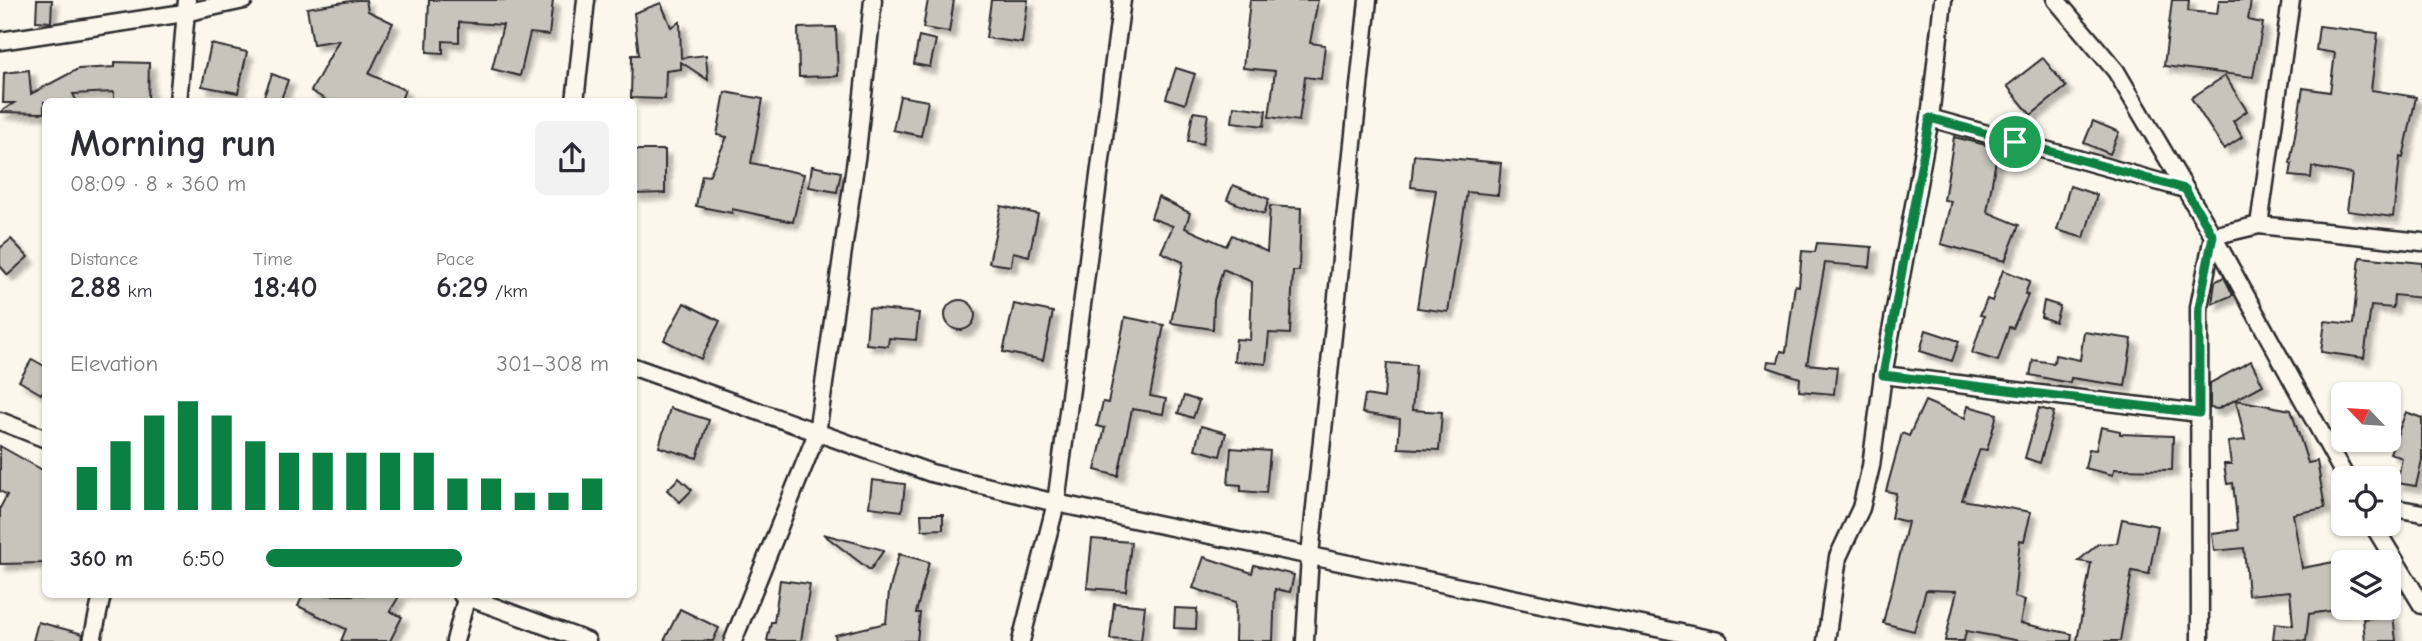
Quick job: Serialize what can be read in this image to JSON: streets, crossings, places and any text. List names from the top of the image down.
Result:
{
  "north": "top left",
  "page": {
    "heading": ["Morning run", "08:09 · 8 × 360 m"],
    "stats": [
      ["Distance", "2.88 km"],
      ["Time", "18:40"],
      ["Pace", "6:29 /km"]
    ],
    "chart": ["Elevation", "301–308 m"],
    "list": [
      {
        "name": "360 m",
        "note": "6:50"
      }
    ]
  }
}
